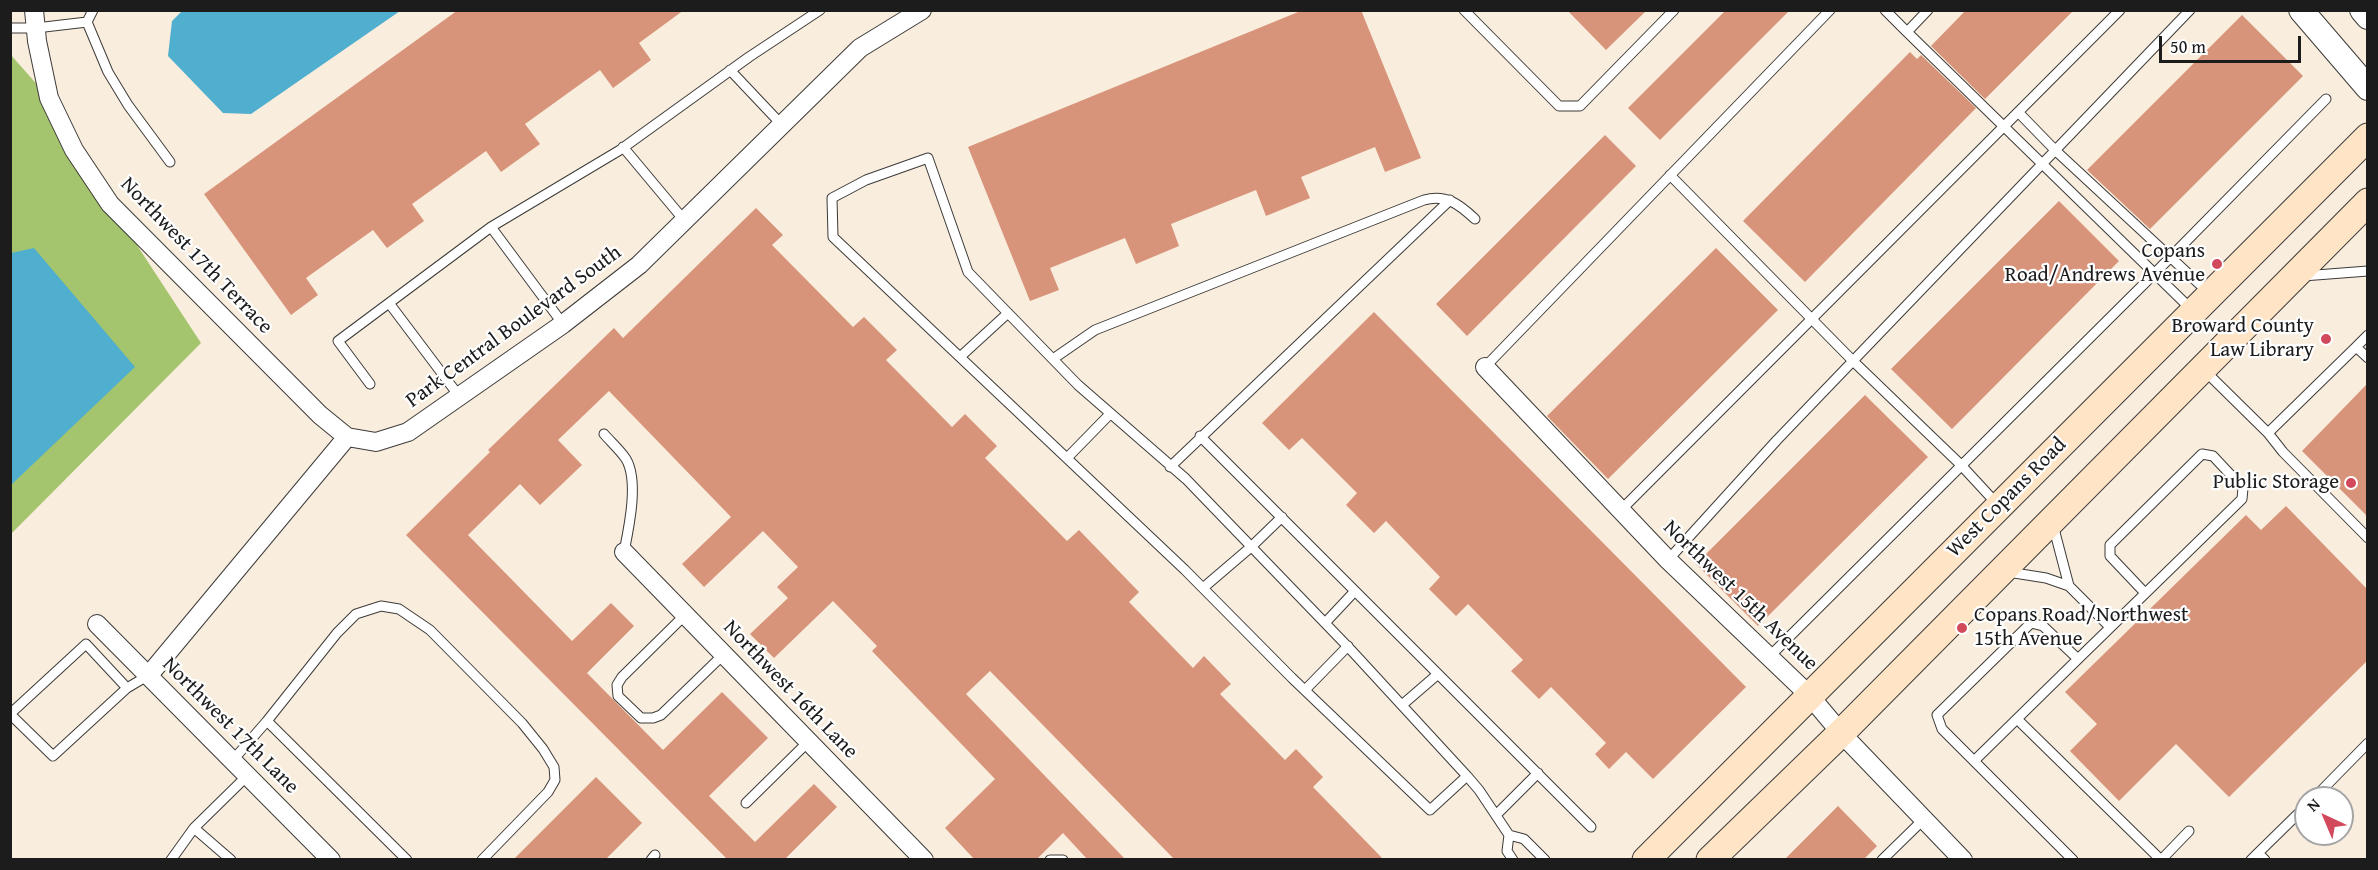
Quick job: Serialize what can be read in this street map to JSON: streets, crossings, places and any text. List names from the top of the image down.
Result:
{
  "streets": {
    "main road": ["West Copans Road"],
    "street": [
      "Northwest 17th Terrace",
      "Park Central Boulevard South",
      "Northwest 15th Avenue",
      "Northwest 16th Lane",
      "Northwest 17th Lane"
    ]
  },
  "crossings": [
    ["Northwest 17th Terrace", "Park Central Boulevard South"],
    ["West Copans Road", "Northwest 15th Avenue"]
  ],
  "places": [
    "Copans Road/Andrews Avenue",
    "Broward County Law Library",
    "Public Storage",
    "Copans Road/Northwest 15th Avenue"
  ],
  "scale_bar": "50 m",
  "north": "top left"
}
